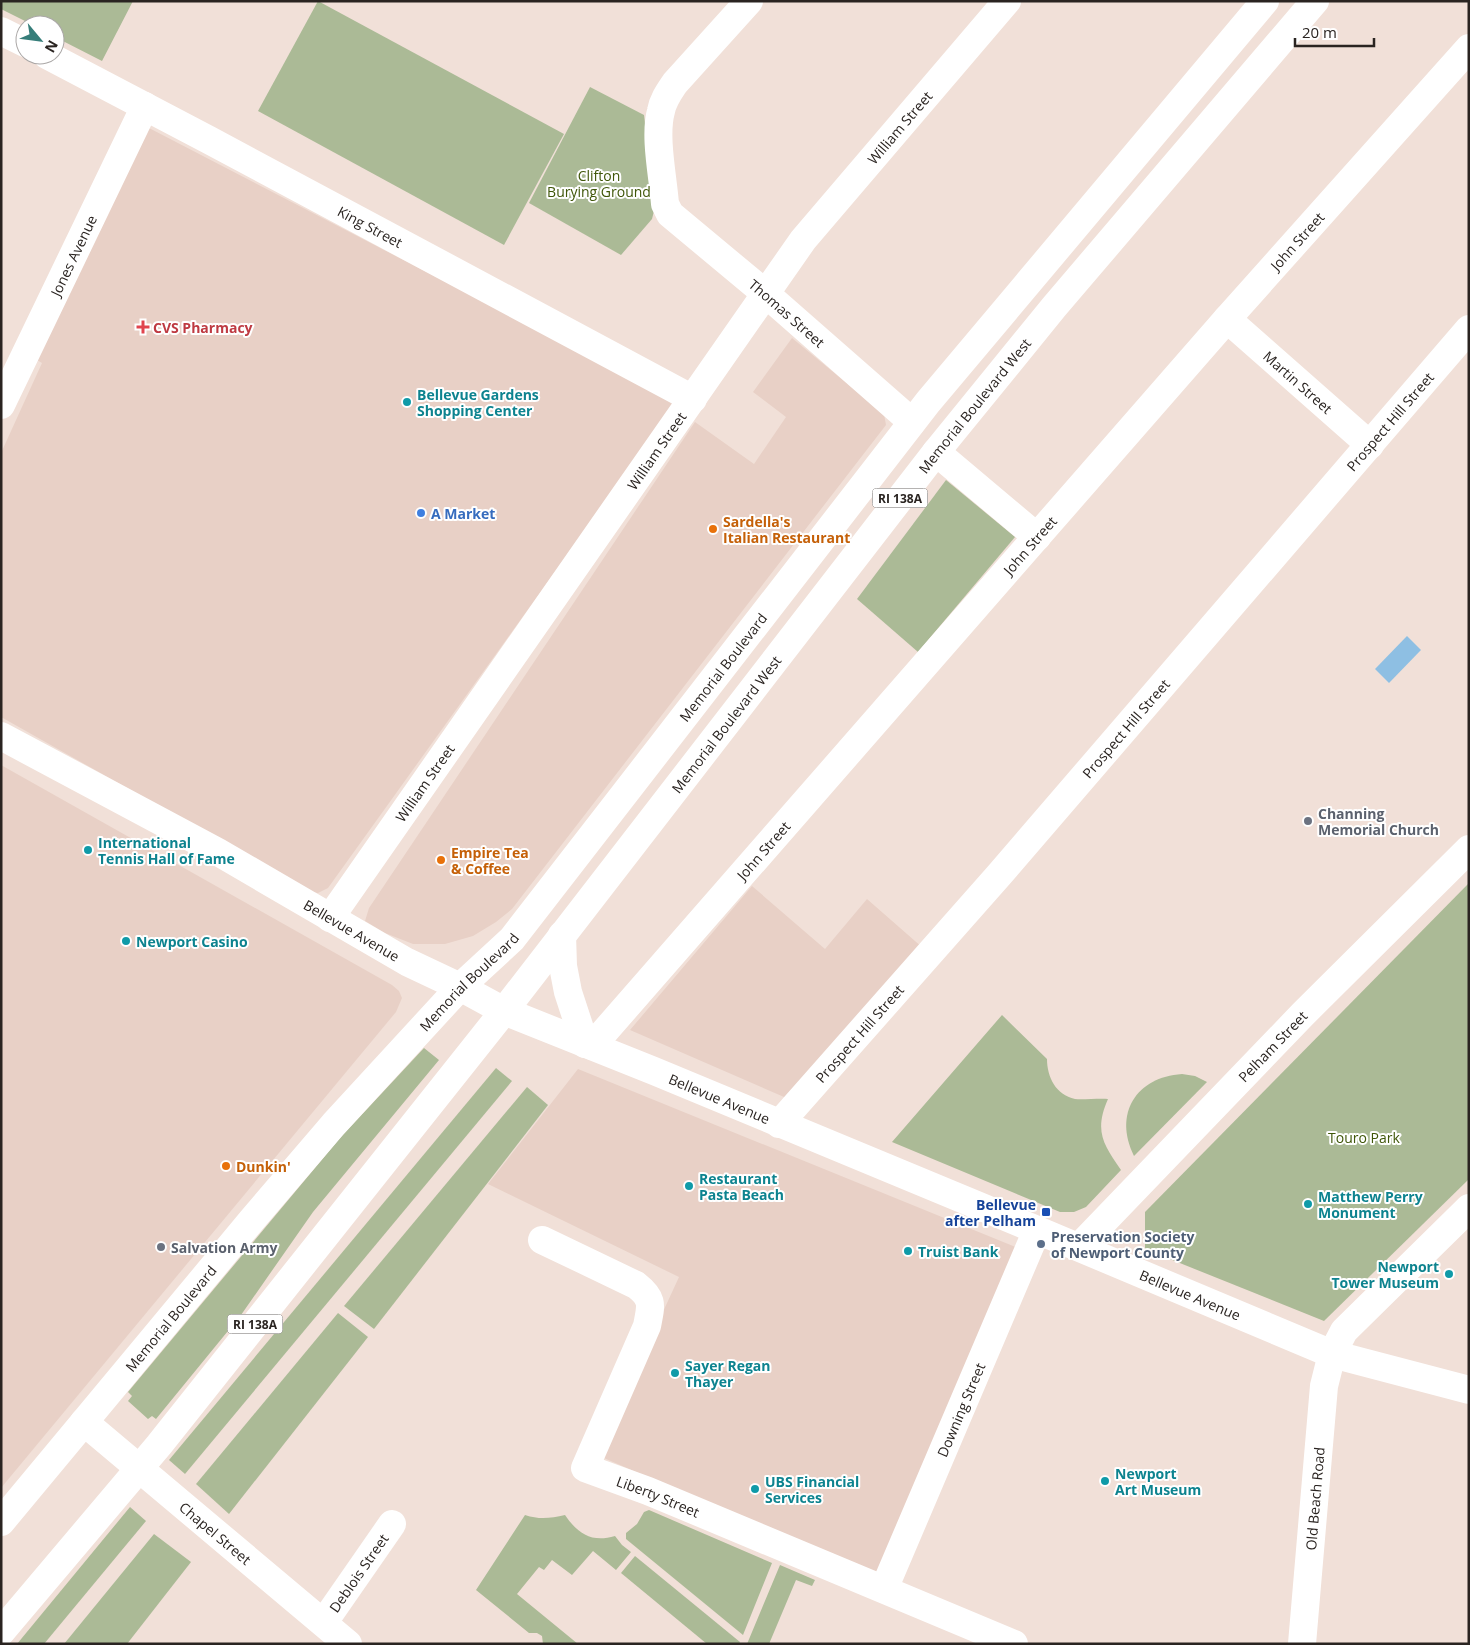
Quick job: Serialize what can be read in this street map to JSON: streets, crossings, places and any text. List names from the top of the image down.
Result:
{
  "streets": {
    "street": [
      "William Street",
      "King Street",
      "John Street",
      "Jones Avenue",
      "Thomas Street",
      "Martin Street",
      "Memorial Boulevard West",
      "Prospect Hill Street",
      "RI 138A",
      "Memorial Boulevard",
      "Bellevue Avenue",
      "Pelham Street",
      "Downing Street",
      "Liberty Street",
      "Old Beach Road",
      "Chapel Street",
      "Deblois Street"
    ]
  },
  "crossings": [
    ["William Street", "King Street"],
    ["William Street", "Thomas Street"],
    ["William Street", "Bellevue Avenue"],
    ["King Street", "Jones Avenue"],
    ["John Street", "Martin Street"],
    ["John Street", "Bellevue Avenue"],
    ["Thomas Street", "RI 138A"],
    ["Thomas Street", "Memorial Boulevard"],
    ["Martin Street", "Prospect Hill Street"],
    ["Memorial Boulevard West", "RI 138A"],
    ["Memorial Boulevard West", "Bellevue Avenue"],
    ["Prospect Hill Street", "Bellevue Avenue"],
    ["RI 138A", "Memorial Boulevard"],
    ["RI 138A", "Bellevue Avenue"],
    ["RI 138A", "Chapel Street"],
    ["Memorial Boulevard", "Bellevue Avenue"],
    ["Memorial Boulevard", "Chapel Street"],
    ["Bellevue Avenue", "Pelham Street"],
    ["Bellevue Avenue", "Downing Street"],
    ["Bellevue Avenue", "Old Beach Road"],
    ["Downing Street", "Liberty Street"],
    ["Chapel Street", "Deblois Street"]
  ],
  "parks": ["Clifton Burying Ground", "Touro Park"],
  "places": {
    "health": ["CVS Pharmacy"],
    "other": [
      "Bellevue Gardens Shopping Center",
      "A Market",
      "Sardella's Italian Restaurant",
      "Channing Memorial Church",
      "International Tennis Hall of Fame",
      "Empire Tea & Coffee",
      "Newport Casino",
      "Dunkin'",
      "Restaurant Pasta Beach",
      "Matthew Perry Monument",
      "Preservation Society of Newport County",
      "Salvation Army",
      "Truist Bank",
      "Newport Tower Museum",
      "Sayer Regan Thayer",
      "Newport Art Museum",
      "UBS Financial Services"
    ],
    "transit": ["Bellevue after Pelham"]
  },
  "scale_bar": "20 m",
  "north": "bottom right"
}
